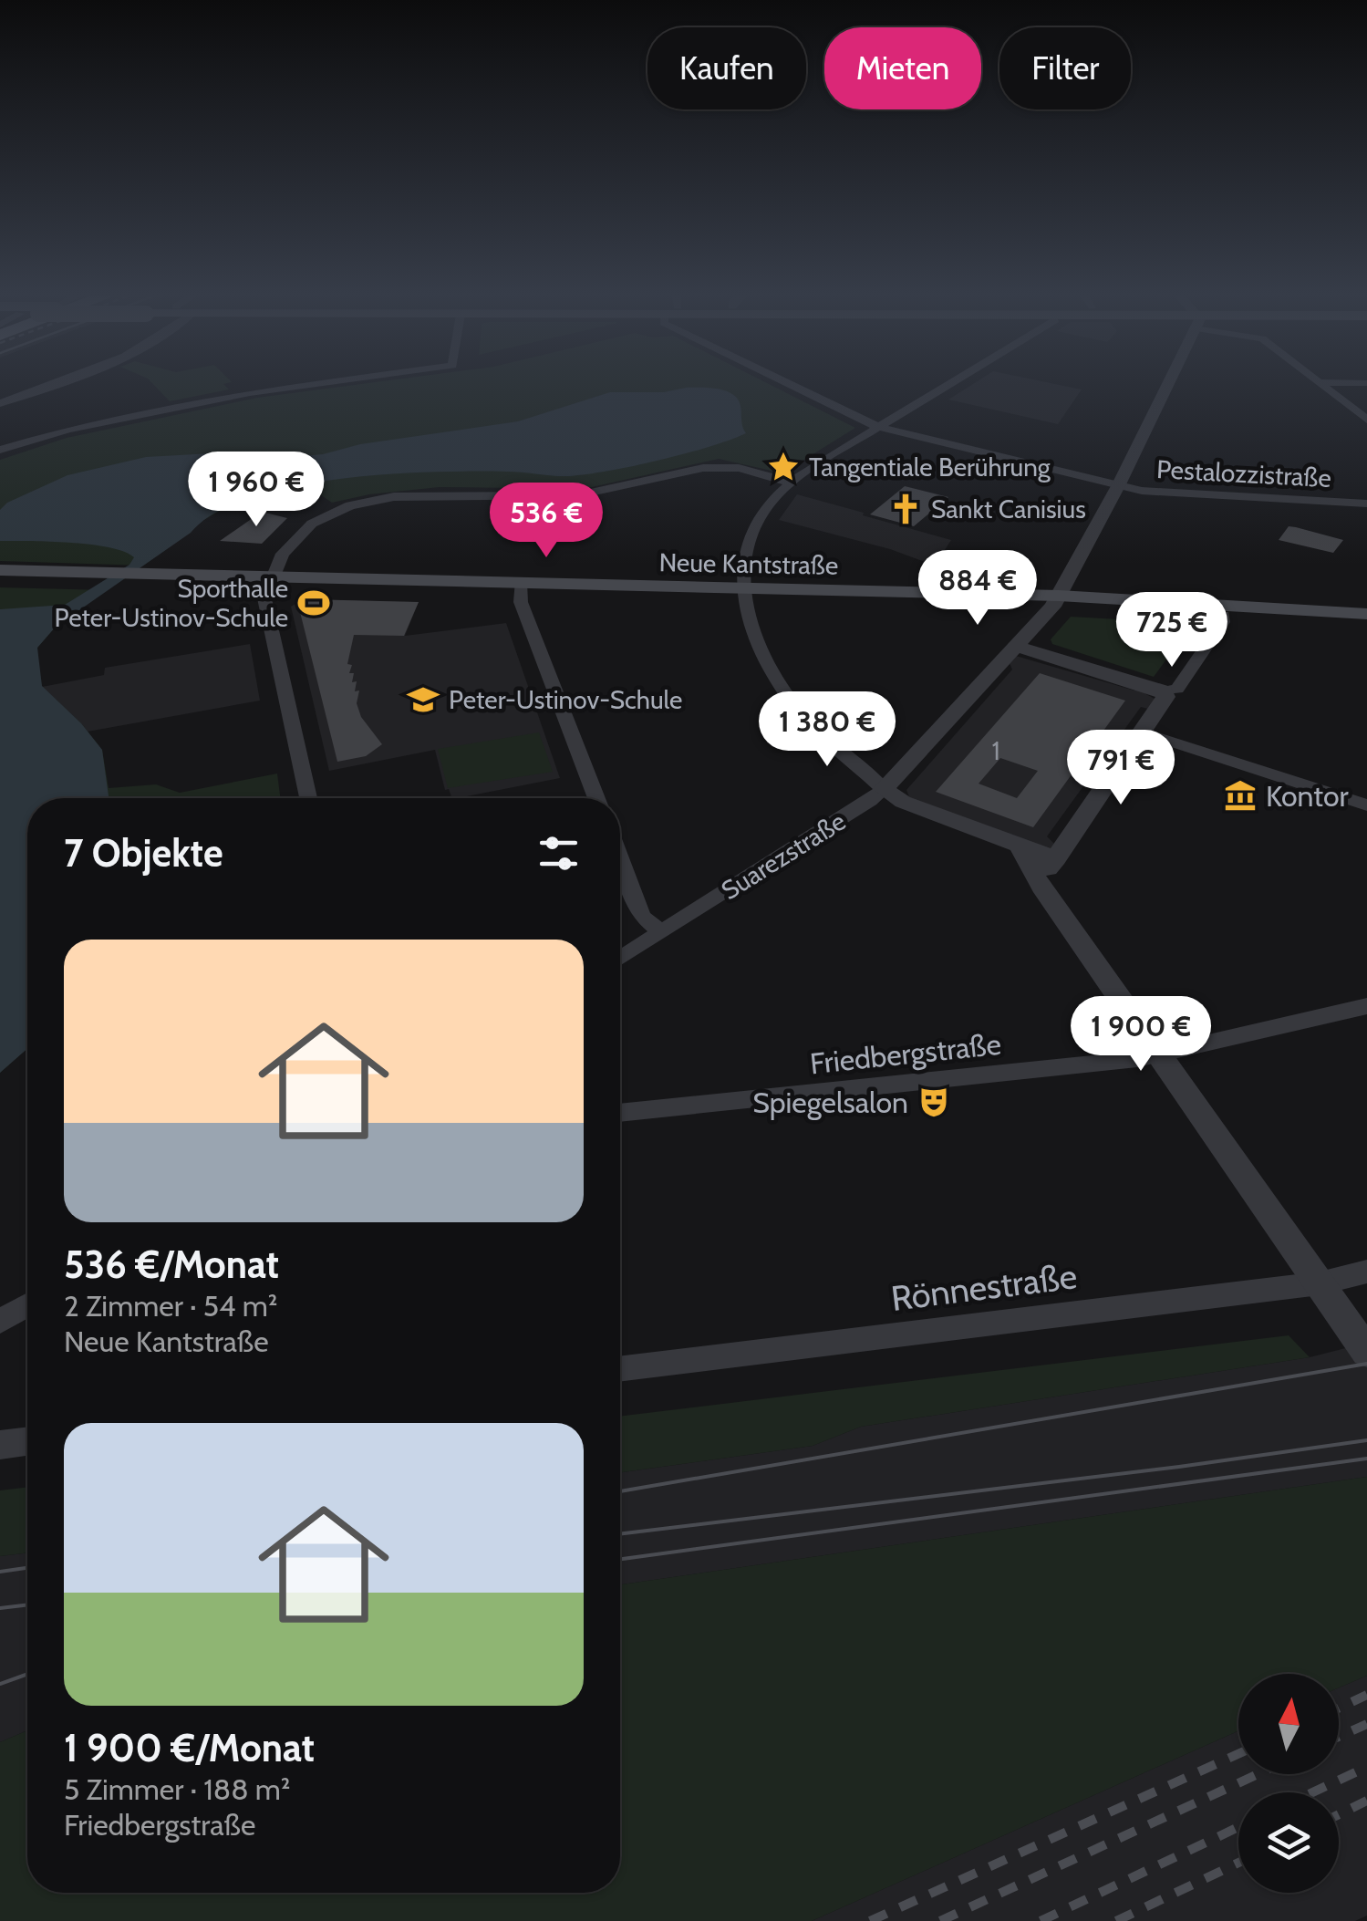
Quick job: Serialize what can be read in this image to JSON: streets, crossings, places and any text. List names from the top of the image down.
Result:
{
  "streets": {
    "main road": ["Neue Kantstraße"],
    "street": [
      "Pestalozzistraße",
      "Suarezstraße",
      "Friedbergstraße",
      "Rönnestraße"
    ]
  },
  "crossings": [
    ["Pestalozzistraße", "Suarezstraße"],
    ["Neue Kantstraße", "Suarezstraße"]
  ],
  "places": {
    "place": ["Tangentiale Berührung"],
    "church": ["Sankt Canisius"],
    "sports": ["Sporthalle Peter-Ustinov-Schule"],
    "school or university": ["Peter-Ustinov-Schule"],
    "museum": ["Kontor"],
    "theatre": ["Spiegelsalon"]
  },
  "house_numbers": ["1"],
  "north": "top",
  "page": {
    "chip": ["Kaufen", "Mieten", "Filter"],
    "price": [
      "1 960 €",
      "536 €",
      "884 €",
      "725 €",
      "1 380 €",
      "791 €",
      "1 900 €"
    ],
    "heading": "7 Objekte",
    "list": [
      {
        "name": "536 €/Monat",
        "note": "2 Zimmer · 54 m² · Neue Kantstraße"
      },
      {
        "name": "1 900 €/Monat",
        "note": "5 Zimmer · 188 m² · Friedbergstraße"
      }
    ]
  }
}
